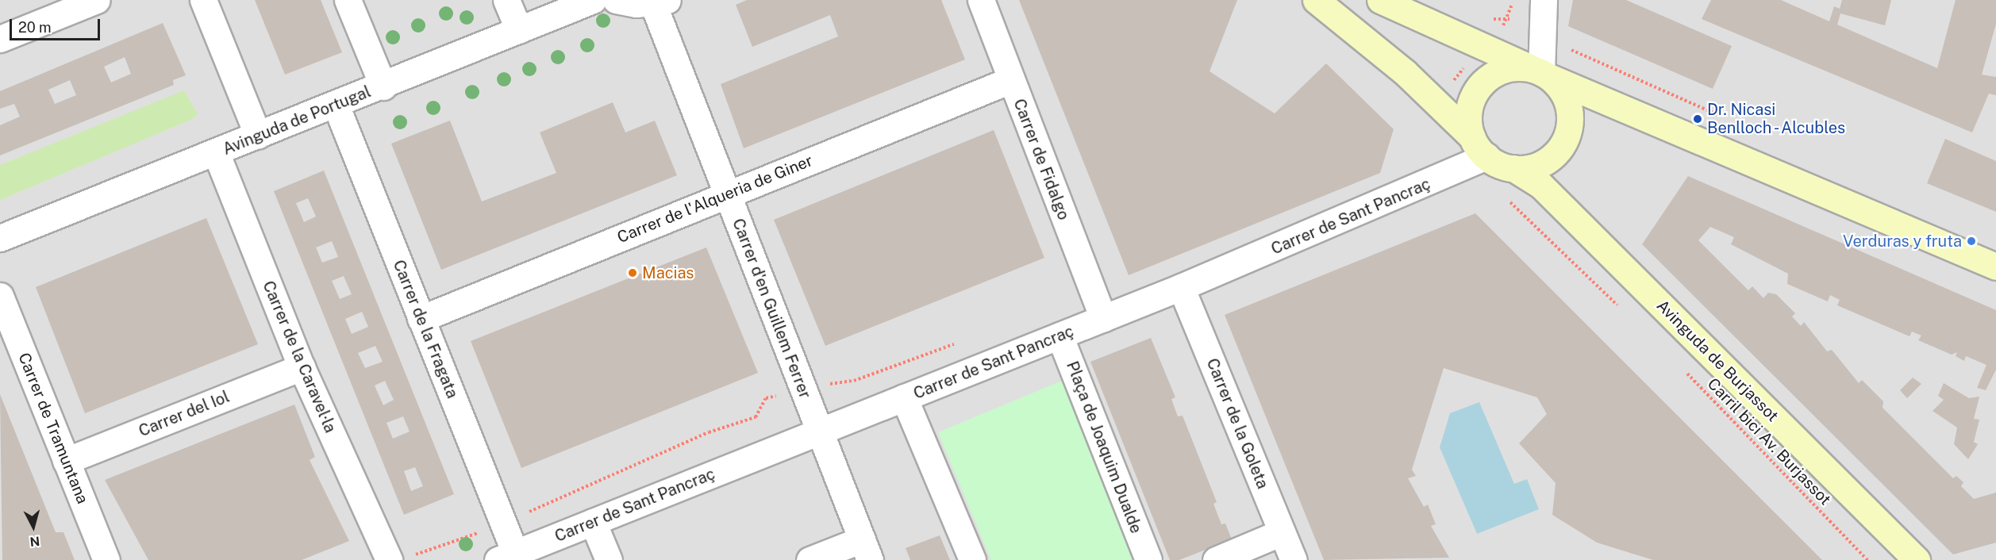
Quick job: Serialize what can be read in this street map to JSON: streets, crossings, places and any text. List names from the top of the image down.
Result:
{
  "streets": {
    "main road": ["Avinguda de Burjassot"],
    "street": [
      "Avinguda de Portugal",
      "Carrer de Fidalgo",
      "Carrer de l'Alqueria de Giner",
      "Carrer de Sant Pancraç",
      "Carrer d'en Guillem Ferrer",
      "Carrer de la Fragata",
      "Carrer de la Caravel·la",
      "Carrer del Iol",
      "Carrer de la Goleta",
      "Carrer de Tramuntana",
      "Plaça de Joaquim Dualde"
    ],
    "path": ["Carril bici Av. Burjassot"]
  },
  "crossings": [
    ["Avinguda de Portugal", "Carrer de la Fragata"],
    ["Avinguda de Portugal", "Carrer de la Caravel·la"],
    ["Carrer de Fidalgo", "Carrer de l'Alqueria de Giner"],
    ["Carrer de Fidalgo", "Carrer de Sant Pancraç"],
    ["Carrer de l'Alqueria de Giner", "Carrer d'en Guillem Ferrer"],
    ["Carrer de l'Alqueria de Giner", "Carrer de la Fragata"],
    ["Carrer de Sant Pancraç", "Carrer d'en Guillem Ferrer"],
    ["Carrer de Sant Pancraç", "Carrer de la Fragata"],
    ["Carrer de Sant Pancraç", "Avinguda de Burjassot"],
    ["Carrer de Sant Pancraç", "Carrer de la Goleta"],
    ["Carrer de Sant Pancraç", "Plaça de Joaquim Dualde"],
    ["Carrer de la Caravel·la", "Carrer del Iol"],
    ["Carrer del Iol", "Carrer de Tramuntana"]
  ],
  "places": ["Dr. Nicasi Benlloch - Alcubles", "Verduras y fruta", "Macias"],
  "scale_bar": "20 m",
  "north": "bottom"
}
